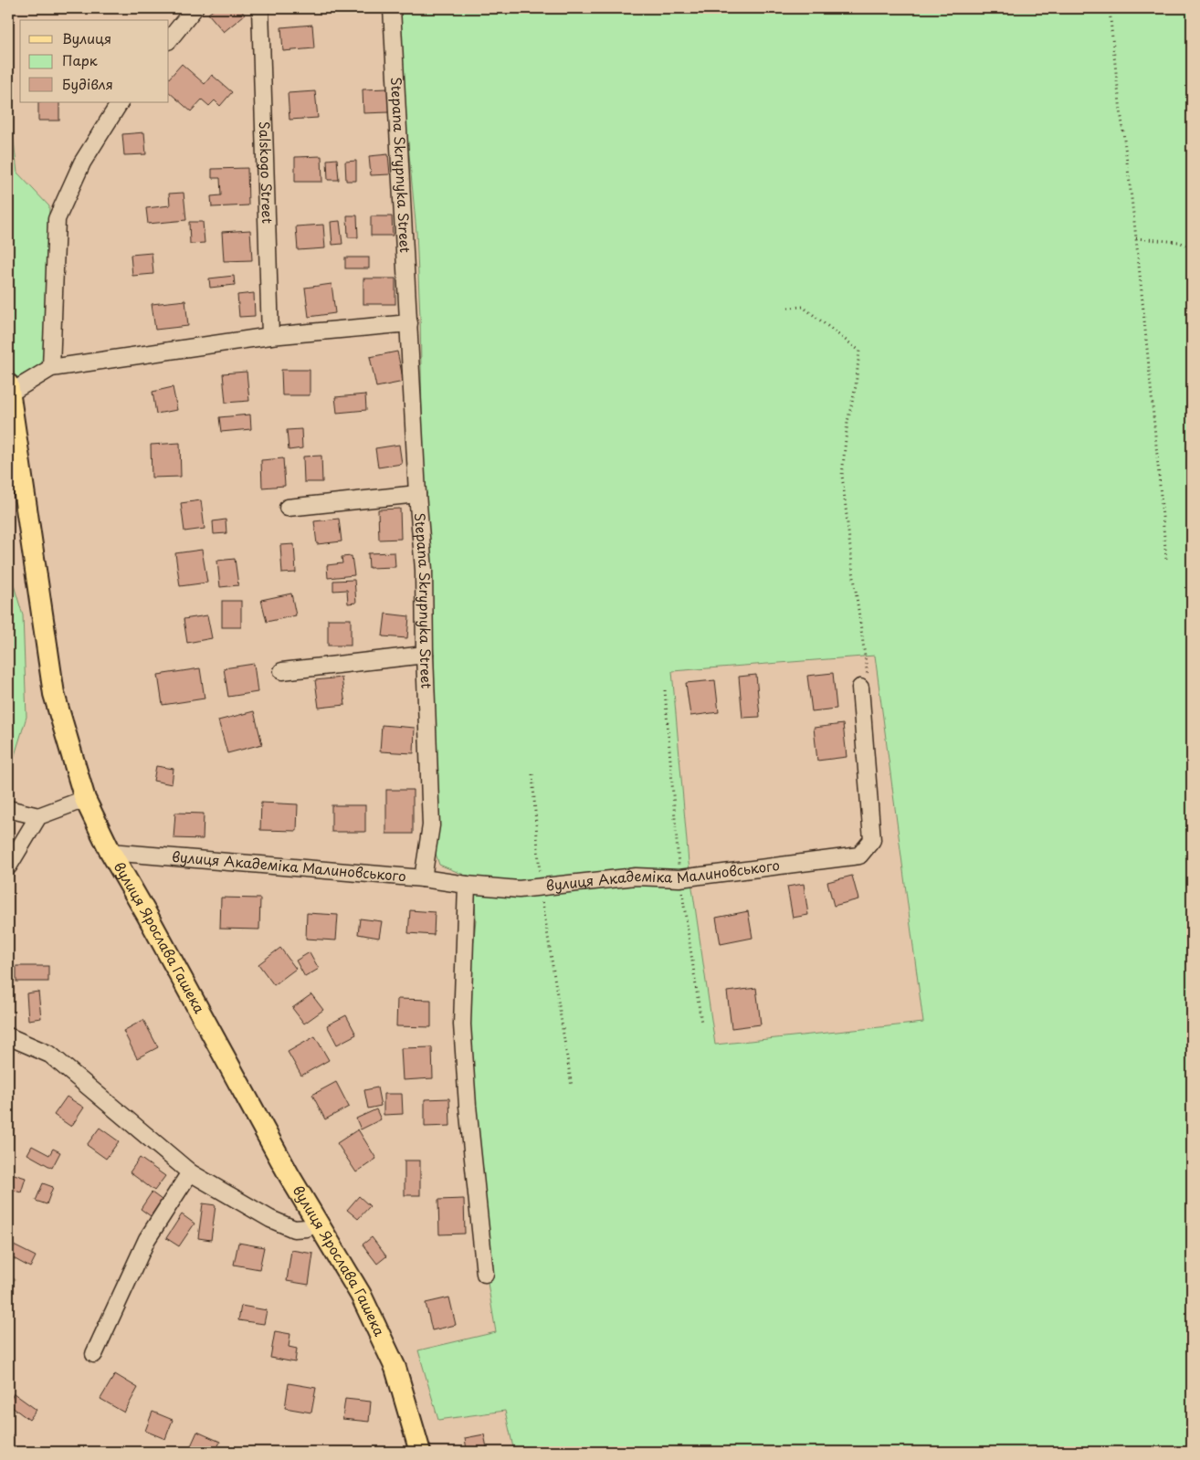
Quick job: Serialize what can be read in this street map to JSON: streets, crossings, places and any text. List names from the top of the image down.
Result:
{
  "streets": {
    "main road": ["вулиця Ярослава Гашека"],
    "street": ["Stepana Skrypnyka Street", "Salskogo Street", "вулиця Академіка Малиновського"]
  },
  "crossings": [
    ["Stepana Skrypnyka Street", "вулиця Академіка Малиновського"],
    ["вулиця Академіка Малиновського", "вулиця Ярослава Гашека"]
  ],
  "legend": ["Вулиця", "Парк", "Будівля"]
}
